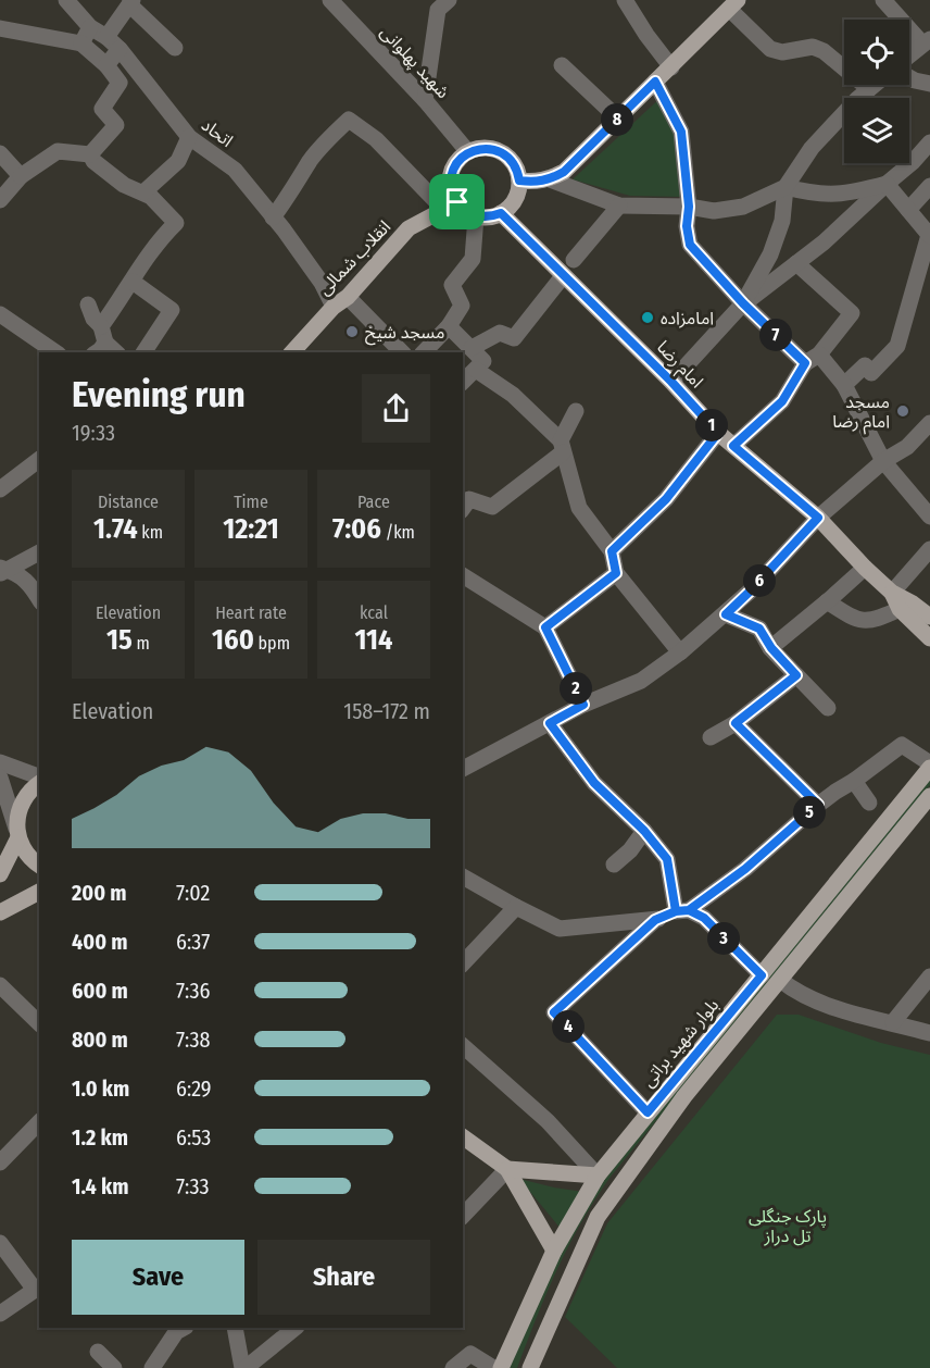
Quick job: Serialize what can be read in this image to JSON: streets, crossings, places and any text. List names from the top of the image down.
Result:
{
  "streets": {
    "main road": ["انقلاب شمالی", "امام رضا", "بلوار شهید براتی"],
    "street": ["شهید پهلوانی", "اتحاد"]
  },
  "crossings": [
    ["شهید پهلوانی", "انقلاب شمالی"],
    ["شهید پهلوانی", "امام رضا"],
    ["اتحاد", "انقلاب شمالی"],
    ["انقلاب شمالی", "امام رضا"]
  ],
  "parks": ["پارک جنگلی تل دراز"],
  "places": ["امامزاده", "مسجد شیخ", "مسجد امام رضا"],
  "page": {
    "pins": [
      "8",
      "7",
      "1",
      "6",
      "2",
      "5",
      "3",
      "4"
    ],
    "heading": ["Evening run", "19:33"],
    "stats": [
      ["Distance", "1.74 km"],
      ["Time", "12:21"],
      ["Pace", "7:06 /km"],
      ["Elevation", "15 m"],
      ["Heart rate", "160 bpm"],
      ["kcal", "114"]
    ],
    "chart": ["Elevation", "158–172 m"],
    "list": [
      {
        "name": "200 m",
        "note": "7:02"
      },
      {
        "name": "400 m",
        "note": "6:37"
      },
      {
        "name": "600 m",
        "note": "7:36"
      },
      {
        "name": "800 m",
        "note": "7:38"
      },
      {
        "name": "1.0 km",
        "note": "6:29"
      },
      {
        "name": "1.2 km",
        "note": "6:53"
      },
      {
        "name": "1.4 km",
        "note": "7:33"
      }
    ],
    "buttons": ["Save", "Share"]
  }
}
